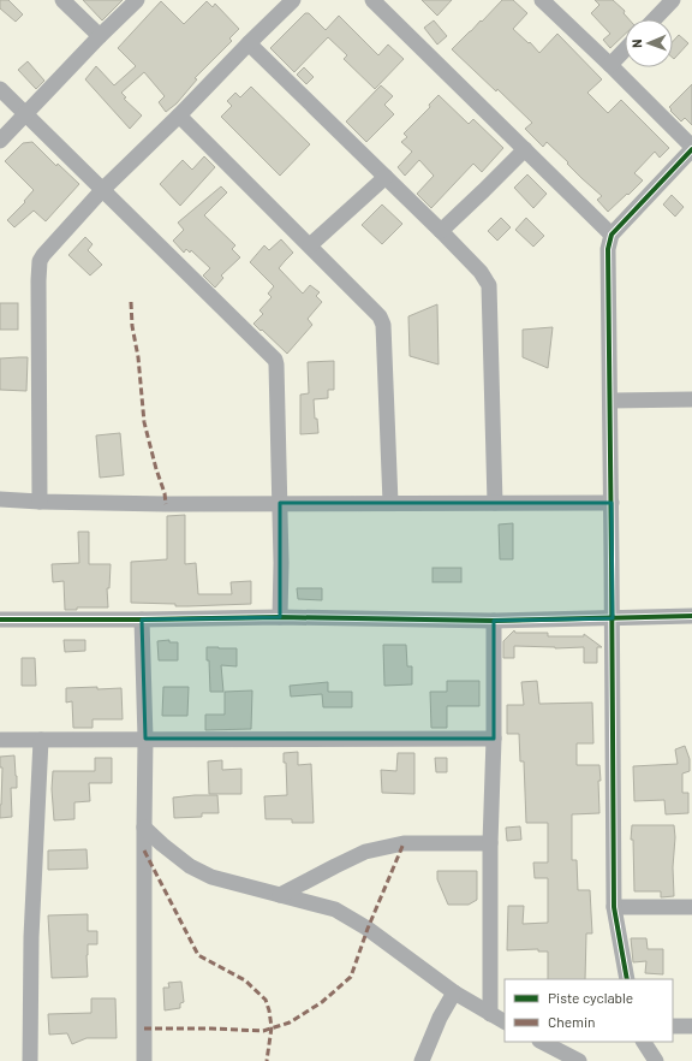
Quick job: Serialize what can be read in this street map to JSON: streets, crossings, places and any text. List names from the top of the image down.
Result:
{
  "legend": ["Piste cyclable", "Chemin"],
  "north": "left"
}
